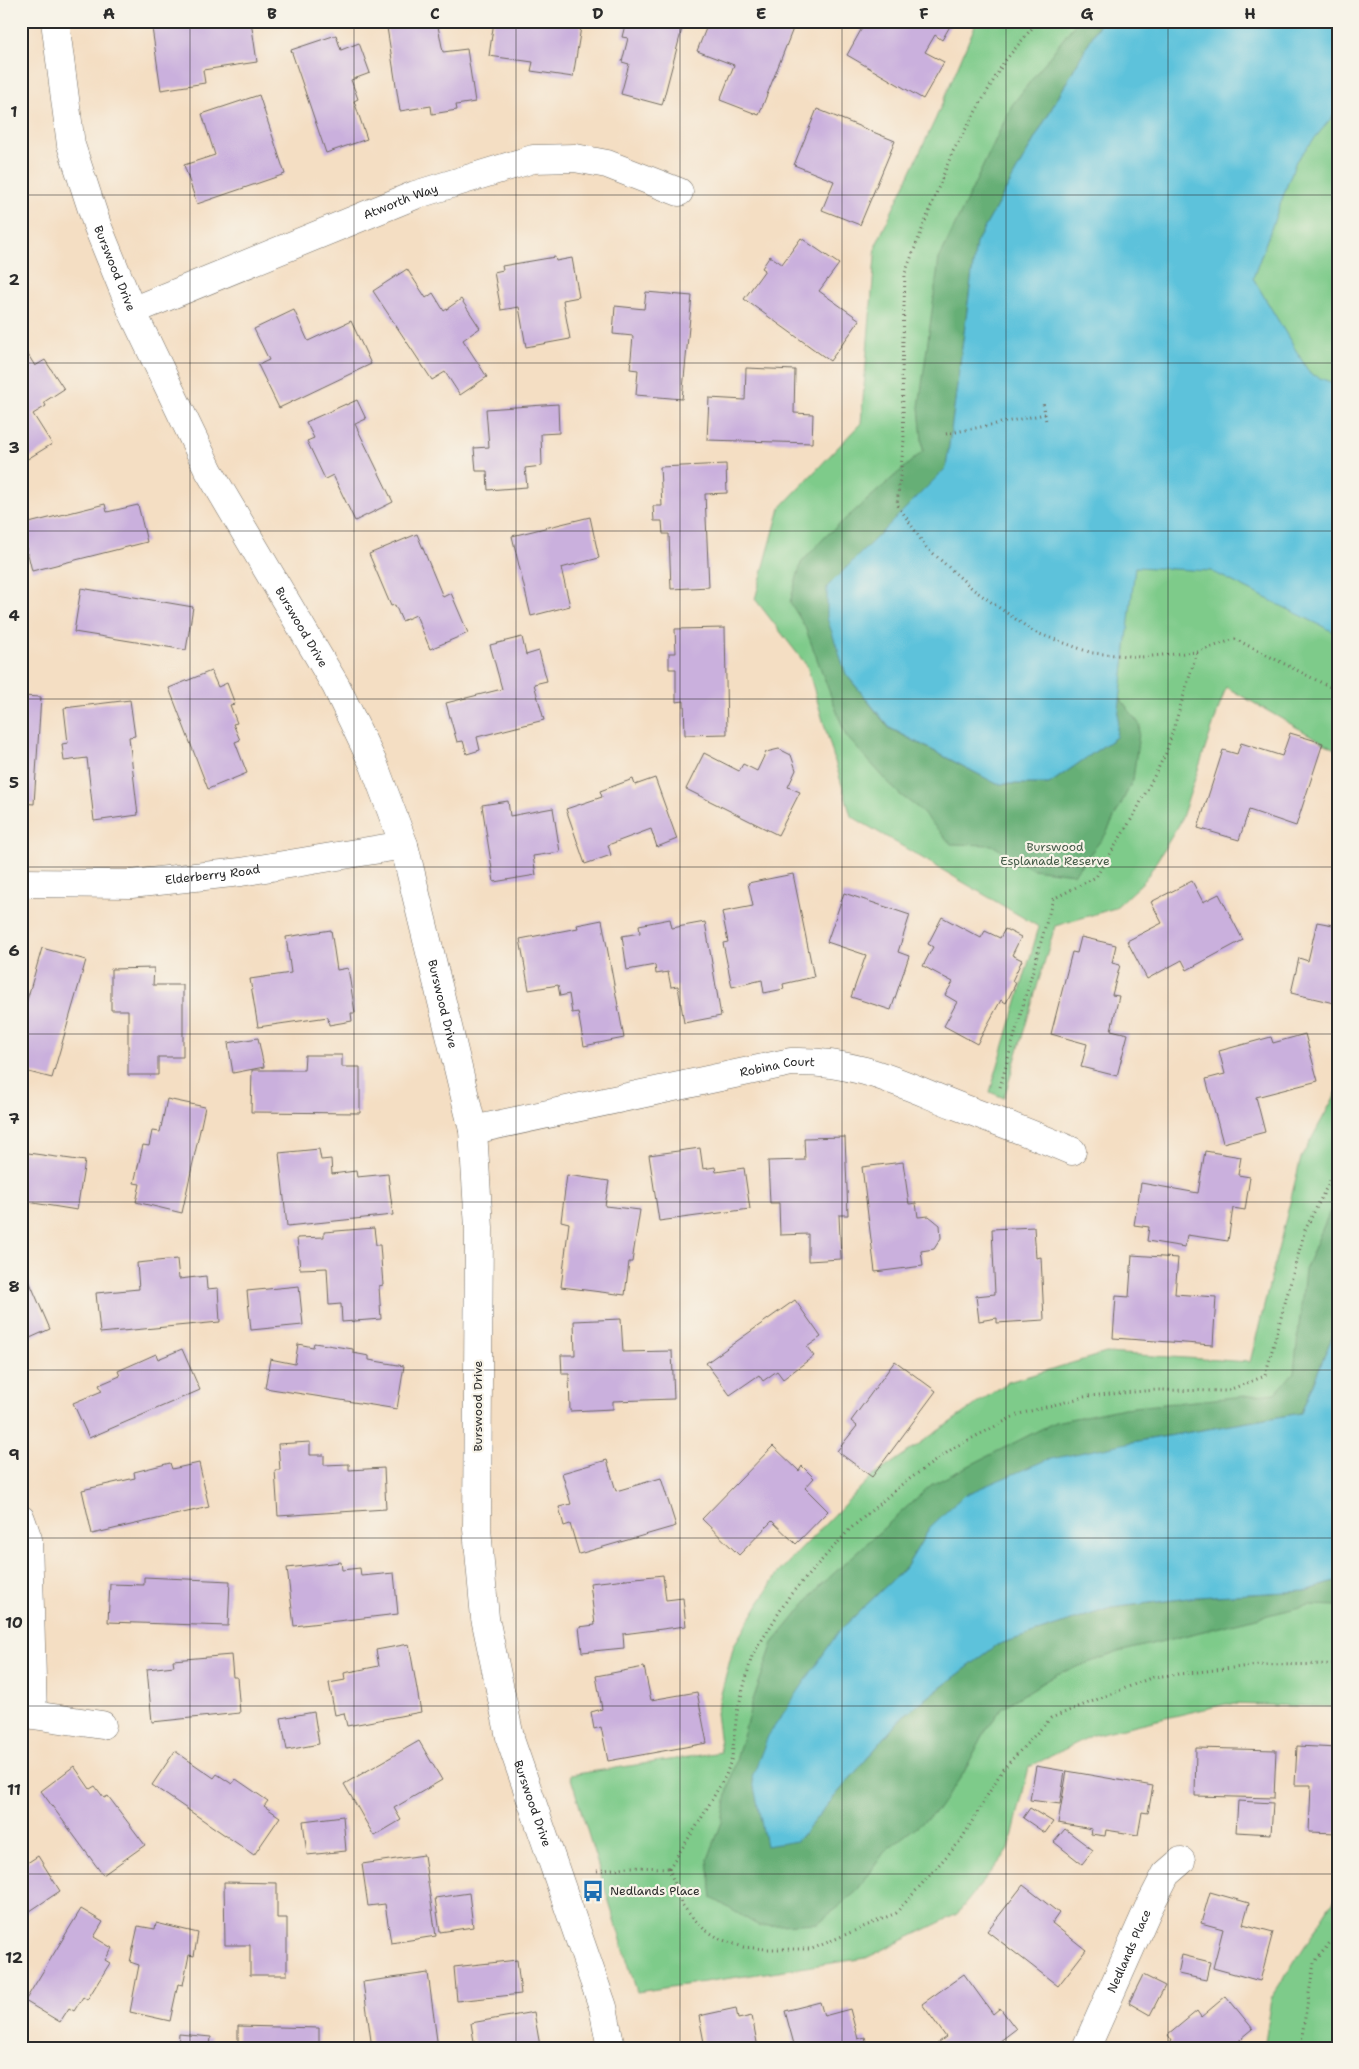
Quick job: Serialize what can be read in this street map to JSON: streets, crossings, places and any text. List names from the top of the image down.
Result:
{
  "streets": {
    "street": [
      "Atworth Way",
      "Burswood Drive",
      "Elderberry Road",
      "Robina Court",
      "Nedlands Place"
    ]
  },
  "crossings": [
    ["Atworth Way", "Burswood Drive"],
    ["Burswood Drive", "Elderberry Road"],
    ["Burswood Drive", "Robina Court"]
  ],
  "parks": ["Burswood Esplanade Reserve"],
  "places": {
    "bus stop": ["Nedlands Place"]
  },
  "grid": {
    "columns": [
      "A",
      "B",
      "C",
      "D",
      "E",
      "F",
      "G",
      "H"
    ],
    "rows": [
      "1",
      "2",
      "3",
      "4",
      "5",
      "6",
      "7",
      "8",
      "9",
      "10",
      "11",
      "12"
    ]
  }
}
